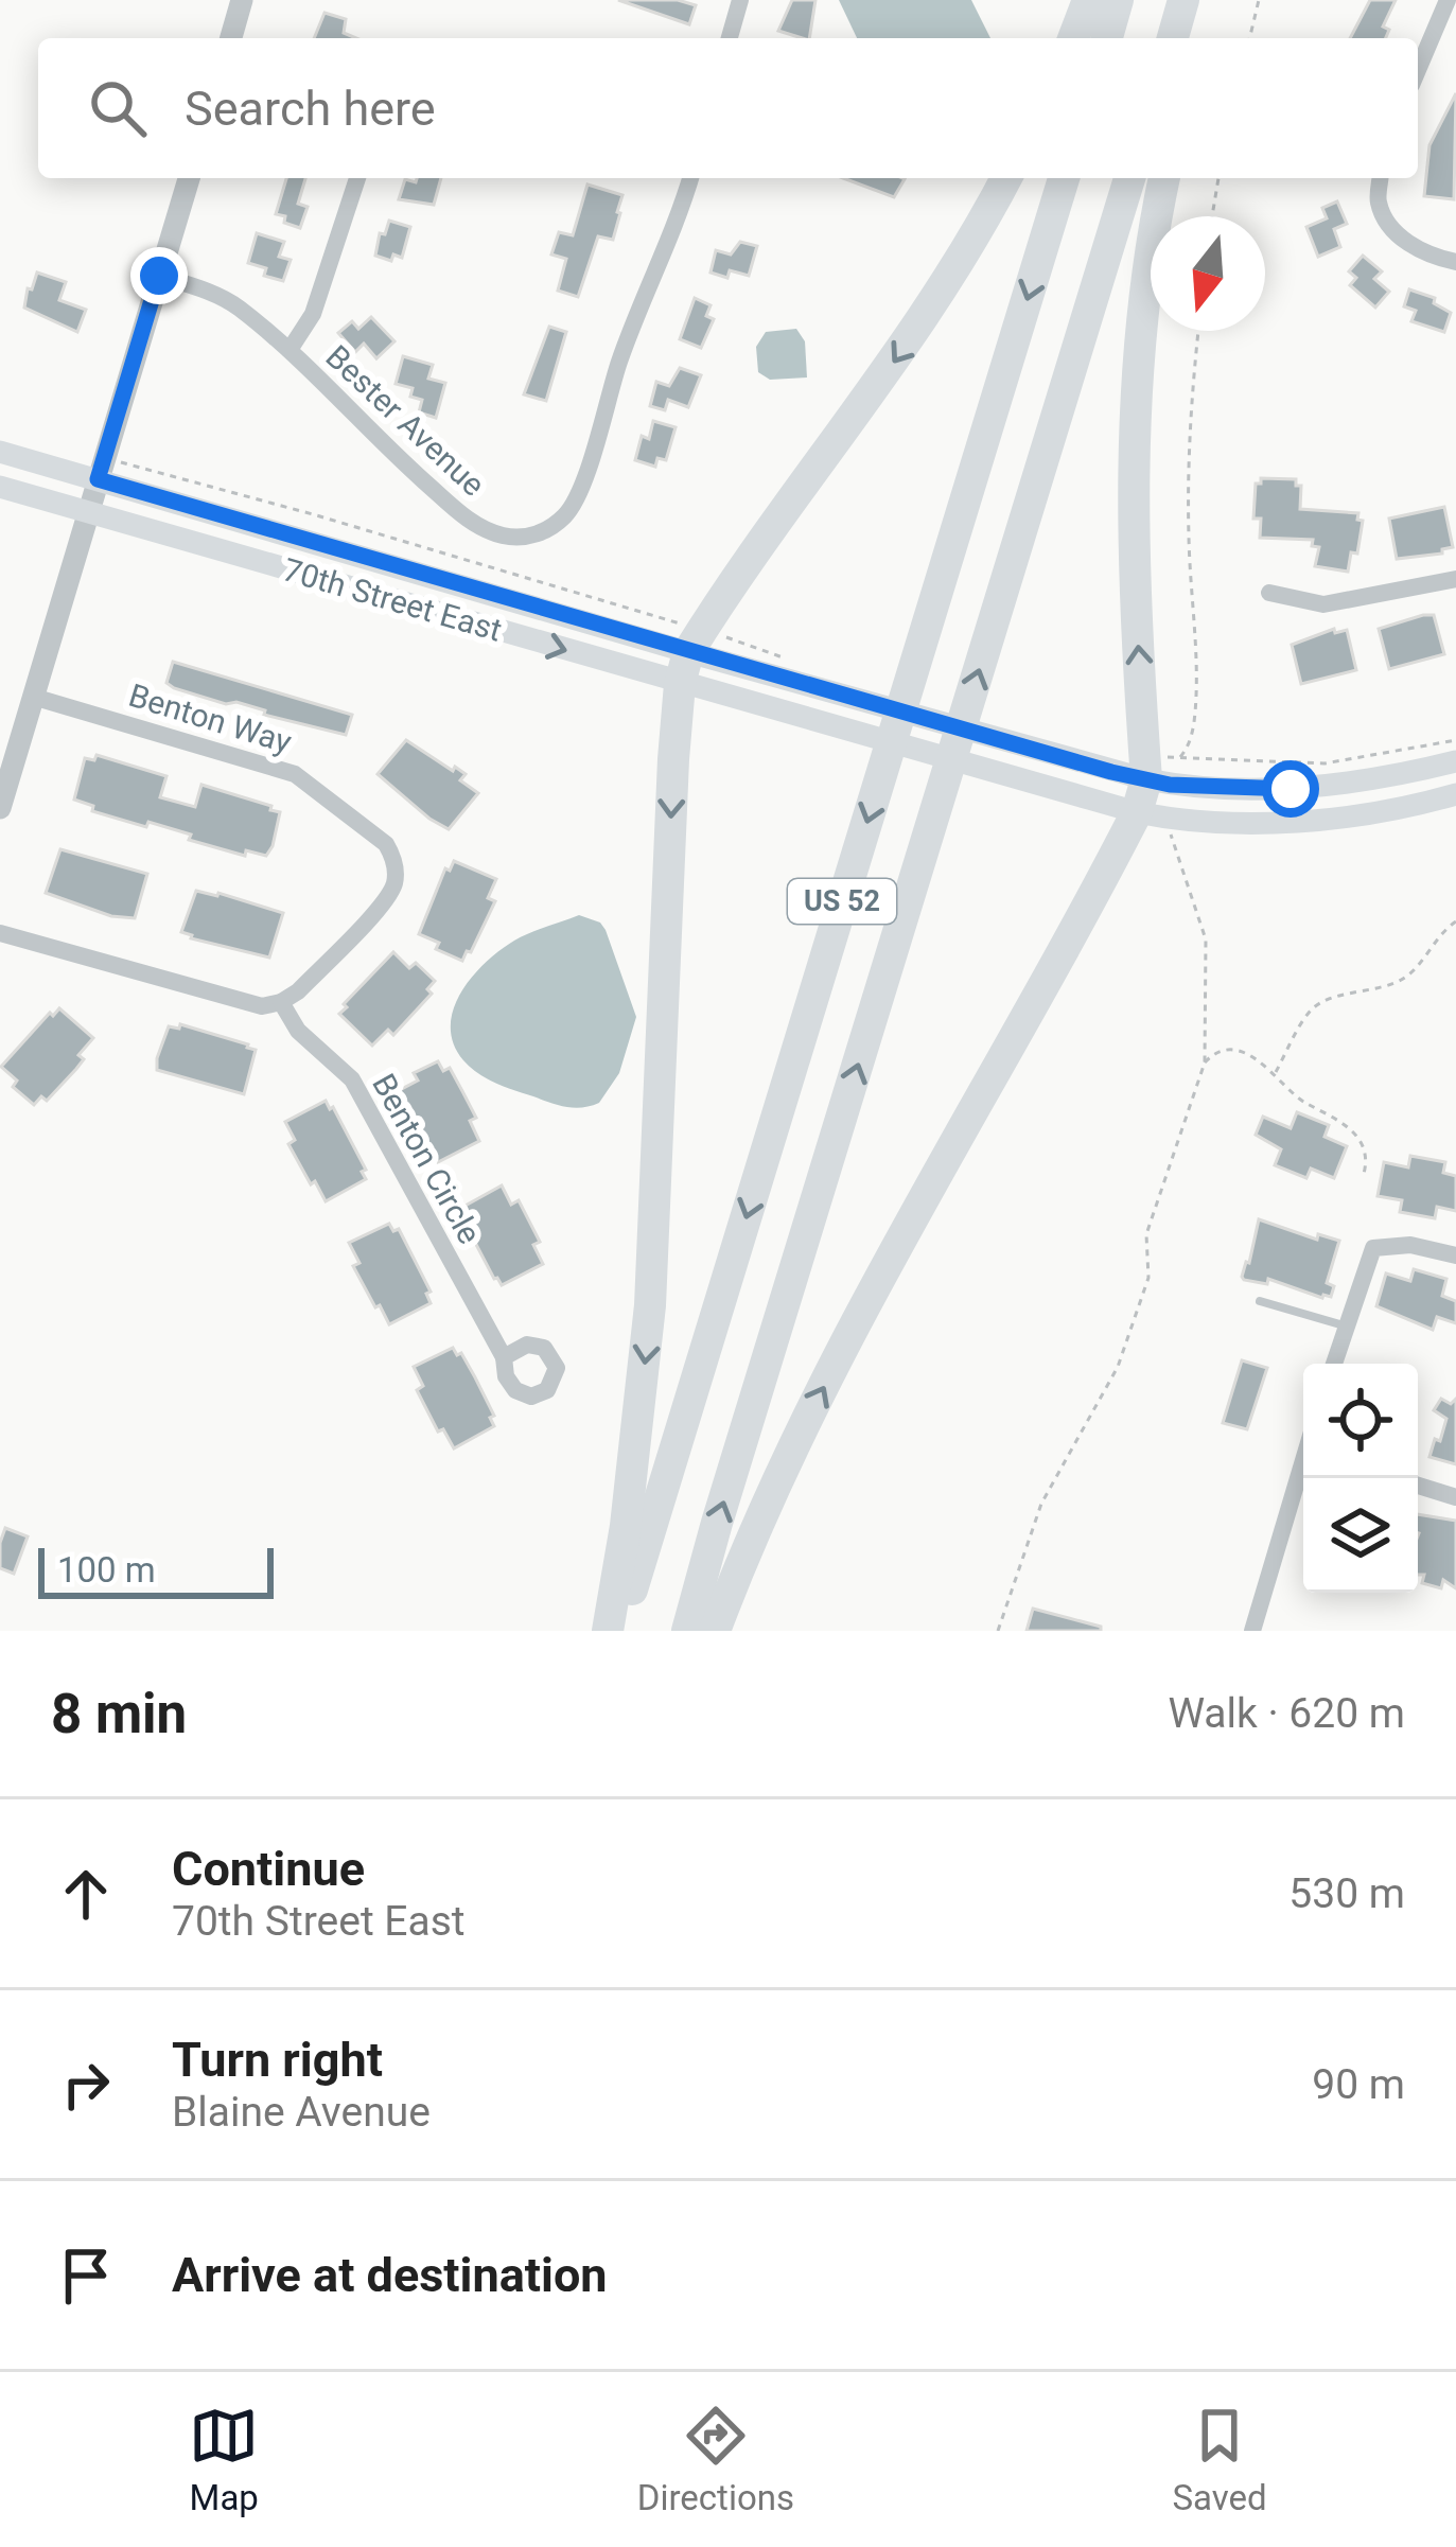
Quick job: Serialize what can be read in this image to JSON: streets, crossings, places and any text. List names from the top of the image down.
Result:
{
  "streets": {
    "highway": ["US 52"],
    "main road": ["70th Street East"],
    "street": ["Bester Avenue", "Benton Way", "Benton Circle"]
  },
  "crossings": [
    ["Benton Way", "Benton Circle"]
  ],
  "scale_bar": "100 m",
  "north": "bottom",
  "page": {
    "search": "Search here",
    "scale": "100 m",
    "heading": ["8 min", "Walk · 620 m"],
    "list": [
      ["Continue", "70th Street East", "530 m"],
      ["Turn right", "Blaine Avenue", "90 m"],
      "Arrive at destination"
    ],
    "nav": ["Map", "Directions", "Saved"]
  }
}
